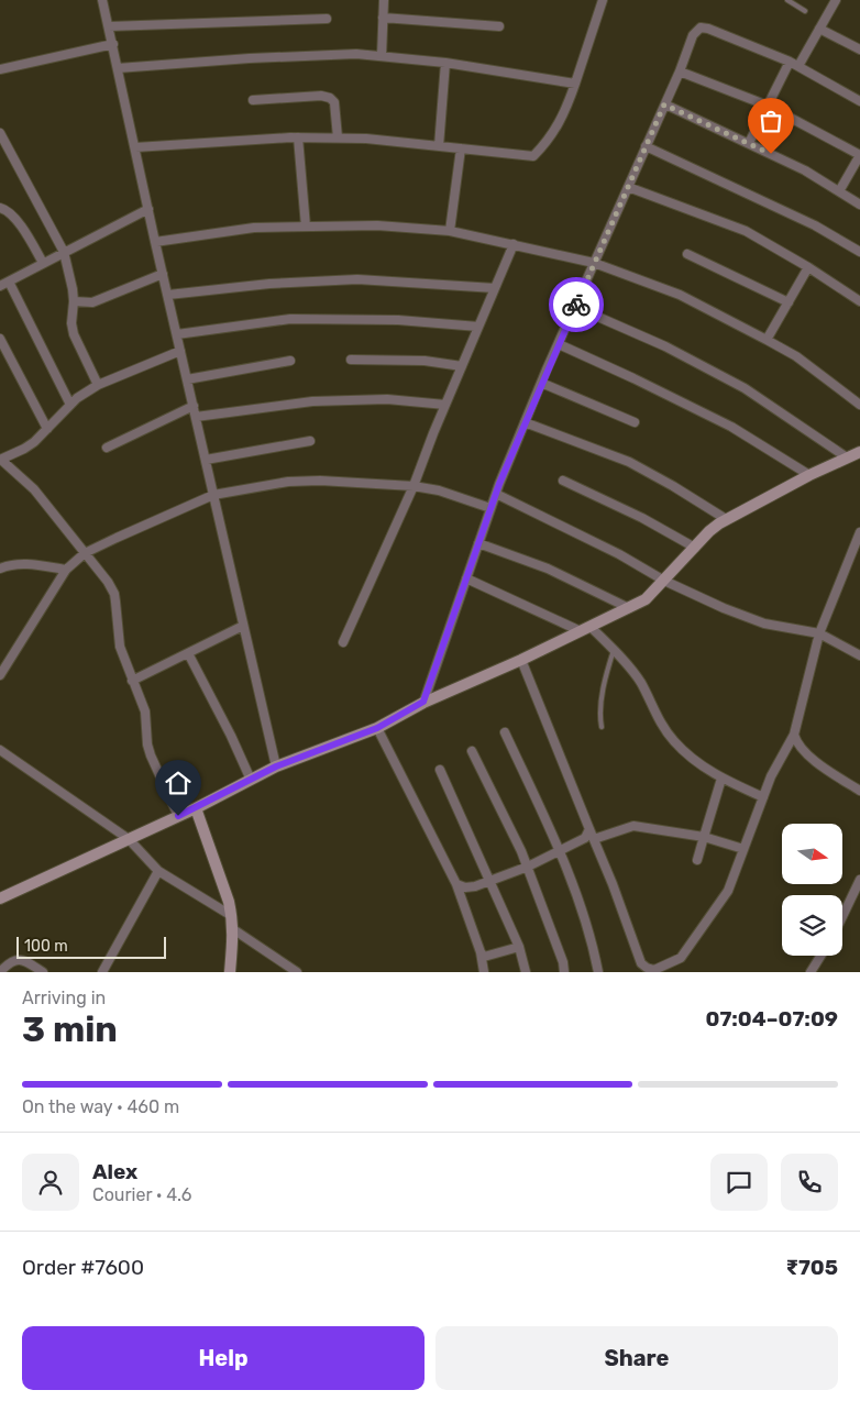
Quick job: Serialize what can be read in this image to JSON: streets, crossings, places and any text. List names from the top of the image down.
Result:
{
  "scale_bar": "100 m",
  "north": "right",
  "page": {
    "scale": "100 m",
    "heading": ["3 min", "Arriving in", "07:04–07:09"],
    "panel": [
      "Alex",
      "Courier · 4.6",
      "Order #7600",
      "₹705"
    ],
    "bar": "On the way · 460 m",
    "buttons": ["Help", "Share"]
  }
}
